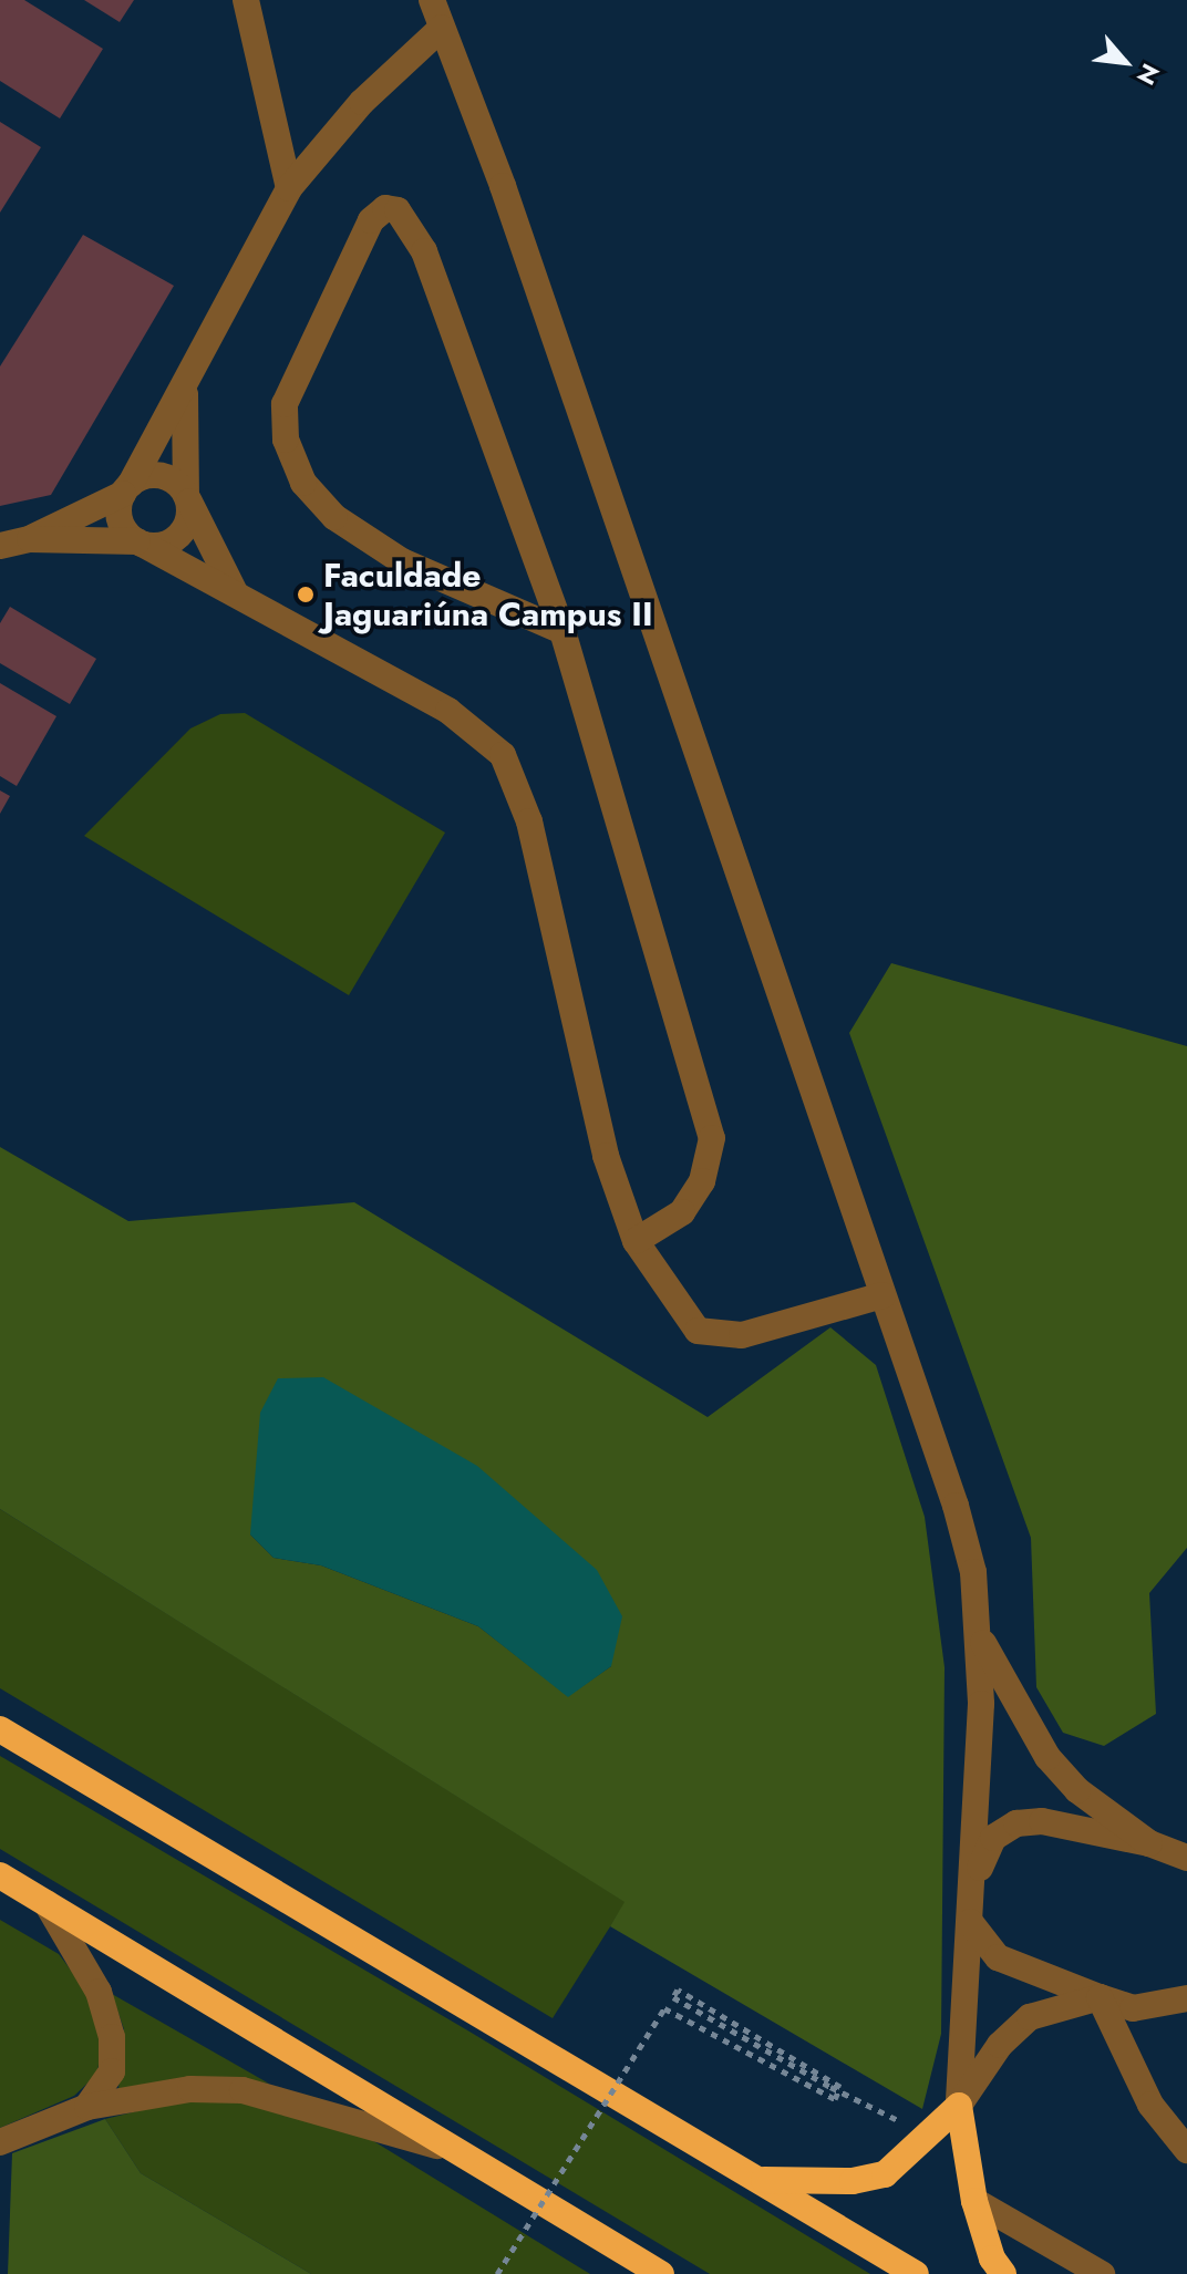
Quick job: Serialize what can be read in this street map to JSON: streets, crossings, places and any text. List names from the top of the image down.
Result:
{
  "places": ["Faculdade Jaguariúna Campus II"],
  "north": "bottom right"
}
